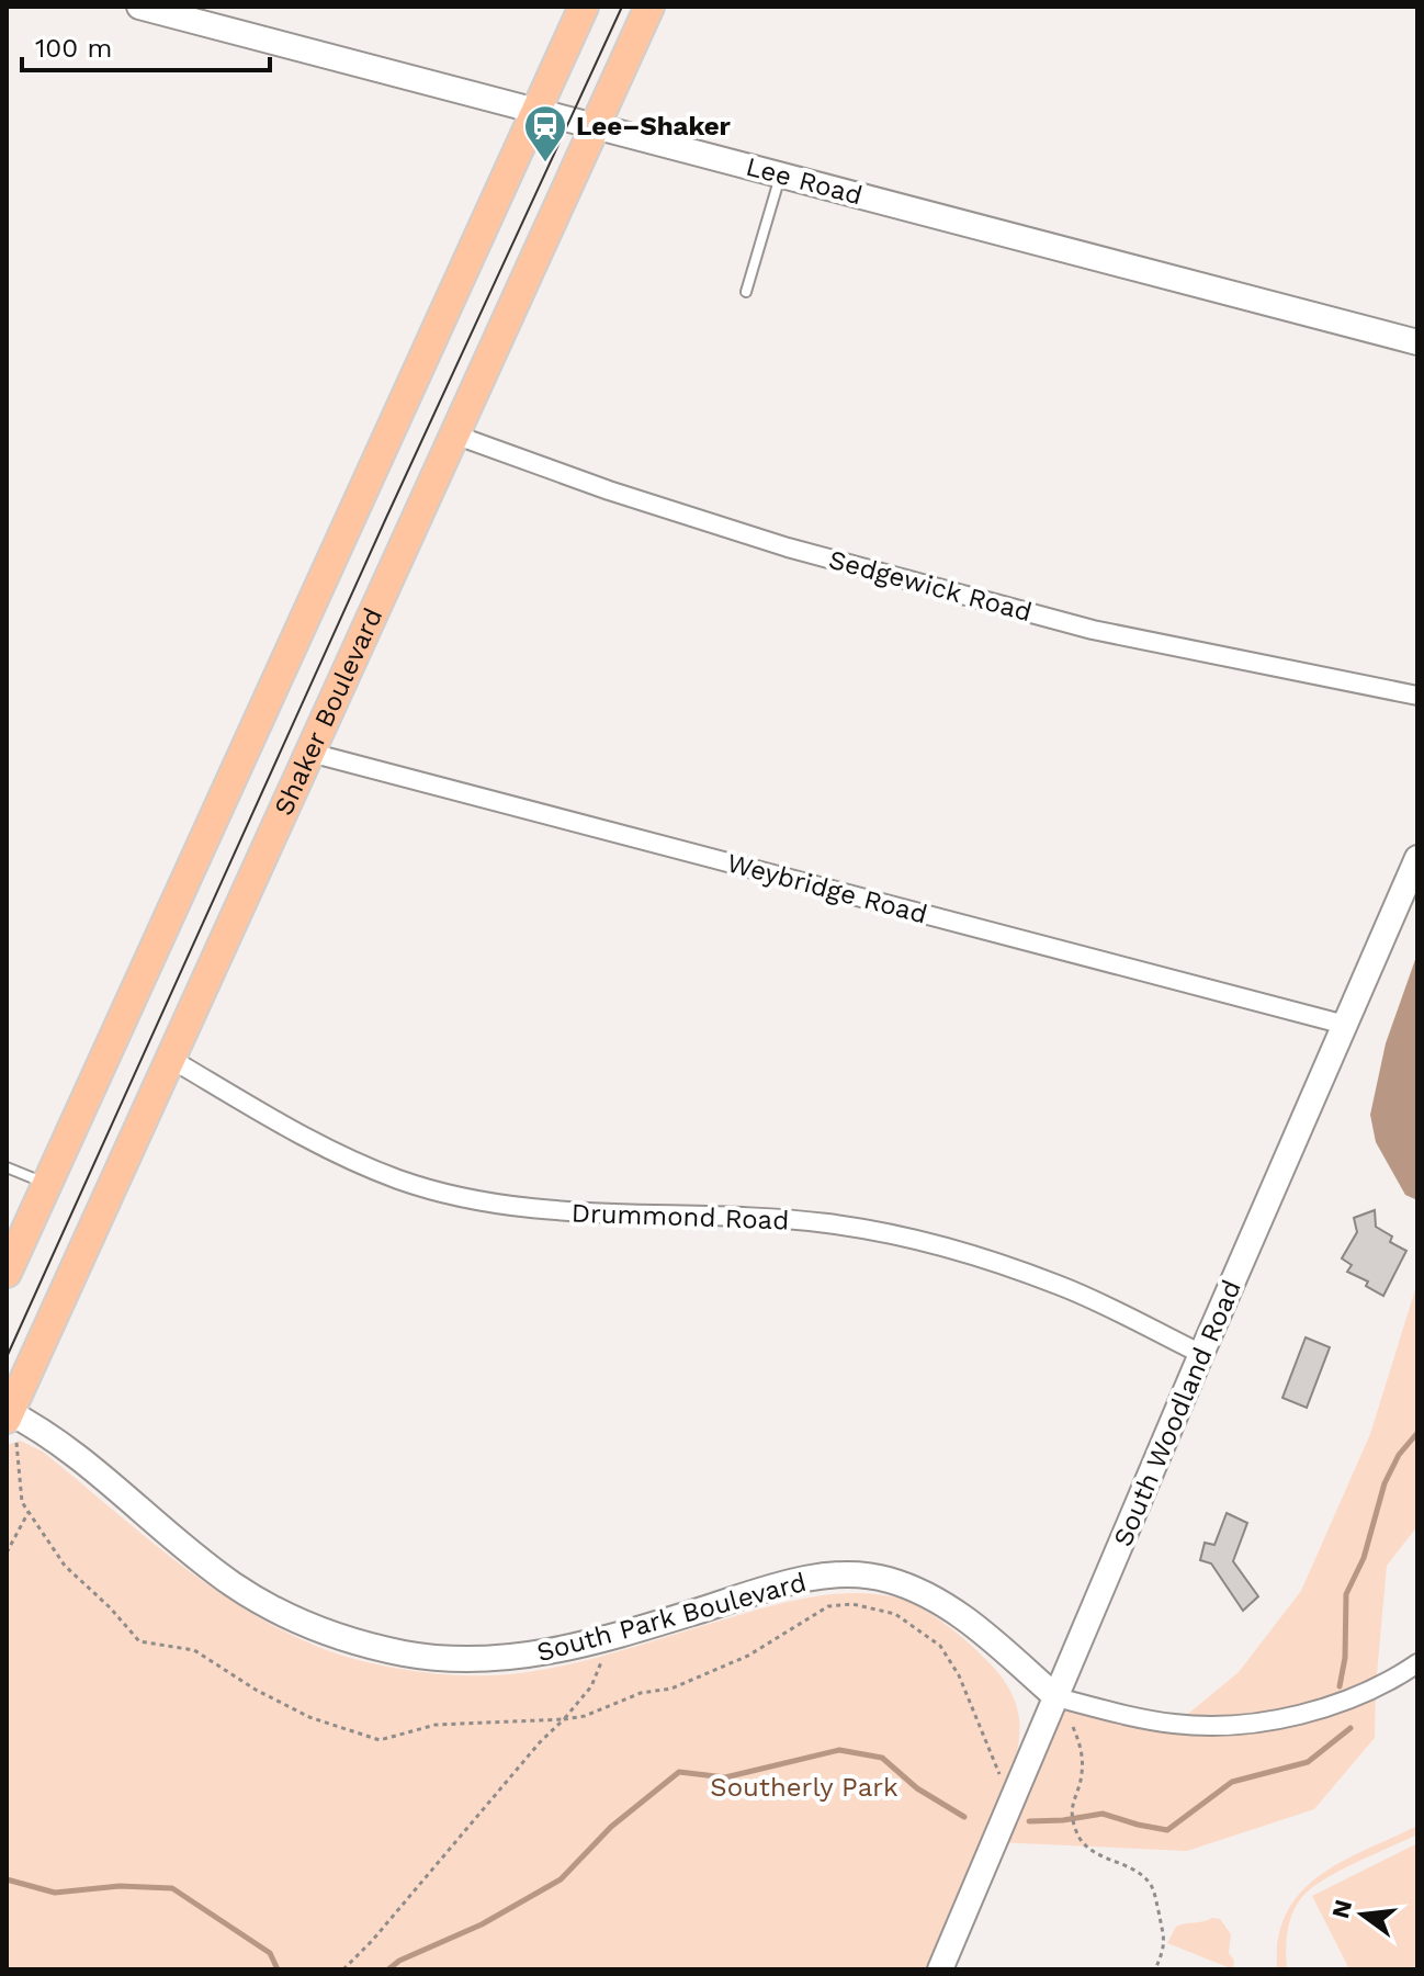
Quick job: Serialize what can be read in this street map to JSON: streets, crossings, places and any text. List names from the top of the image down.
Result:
{
  "streets": {
    "main road": ["Shaker Boulevard"],
    "street": [
      "Lee Road",
      "Sedgewick Road",
      "Weybridge Road",
      "Drummond Road",
      "South Woodland Road",
      "South Park Boulevard"
    ]
  },
  "crossings": [
    ["Lee Road", "Shaker Boulevard"],
    ["Sedgewick Road", "Shaker Boulevard"],
    ["Shaker Boulevard", "Weybridge Road"],
    ["Shaker Boulevard", "Drummond Road"],
    ["Shaker Boulevard", "South Park Boulevard"],
    ["Weybridge Road", "South Woodland Road"],
    ["Drummond Road", "South Woodland Road"],
    ["South Woodland Road", "South Park Boulevard"]
  ],
  "parks": ["Southerly Park"],
  "places": {
    "station": ["Lee–Shaker"]
  },
  "scale_bar": "100 m",
  "north": "left"
}
